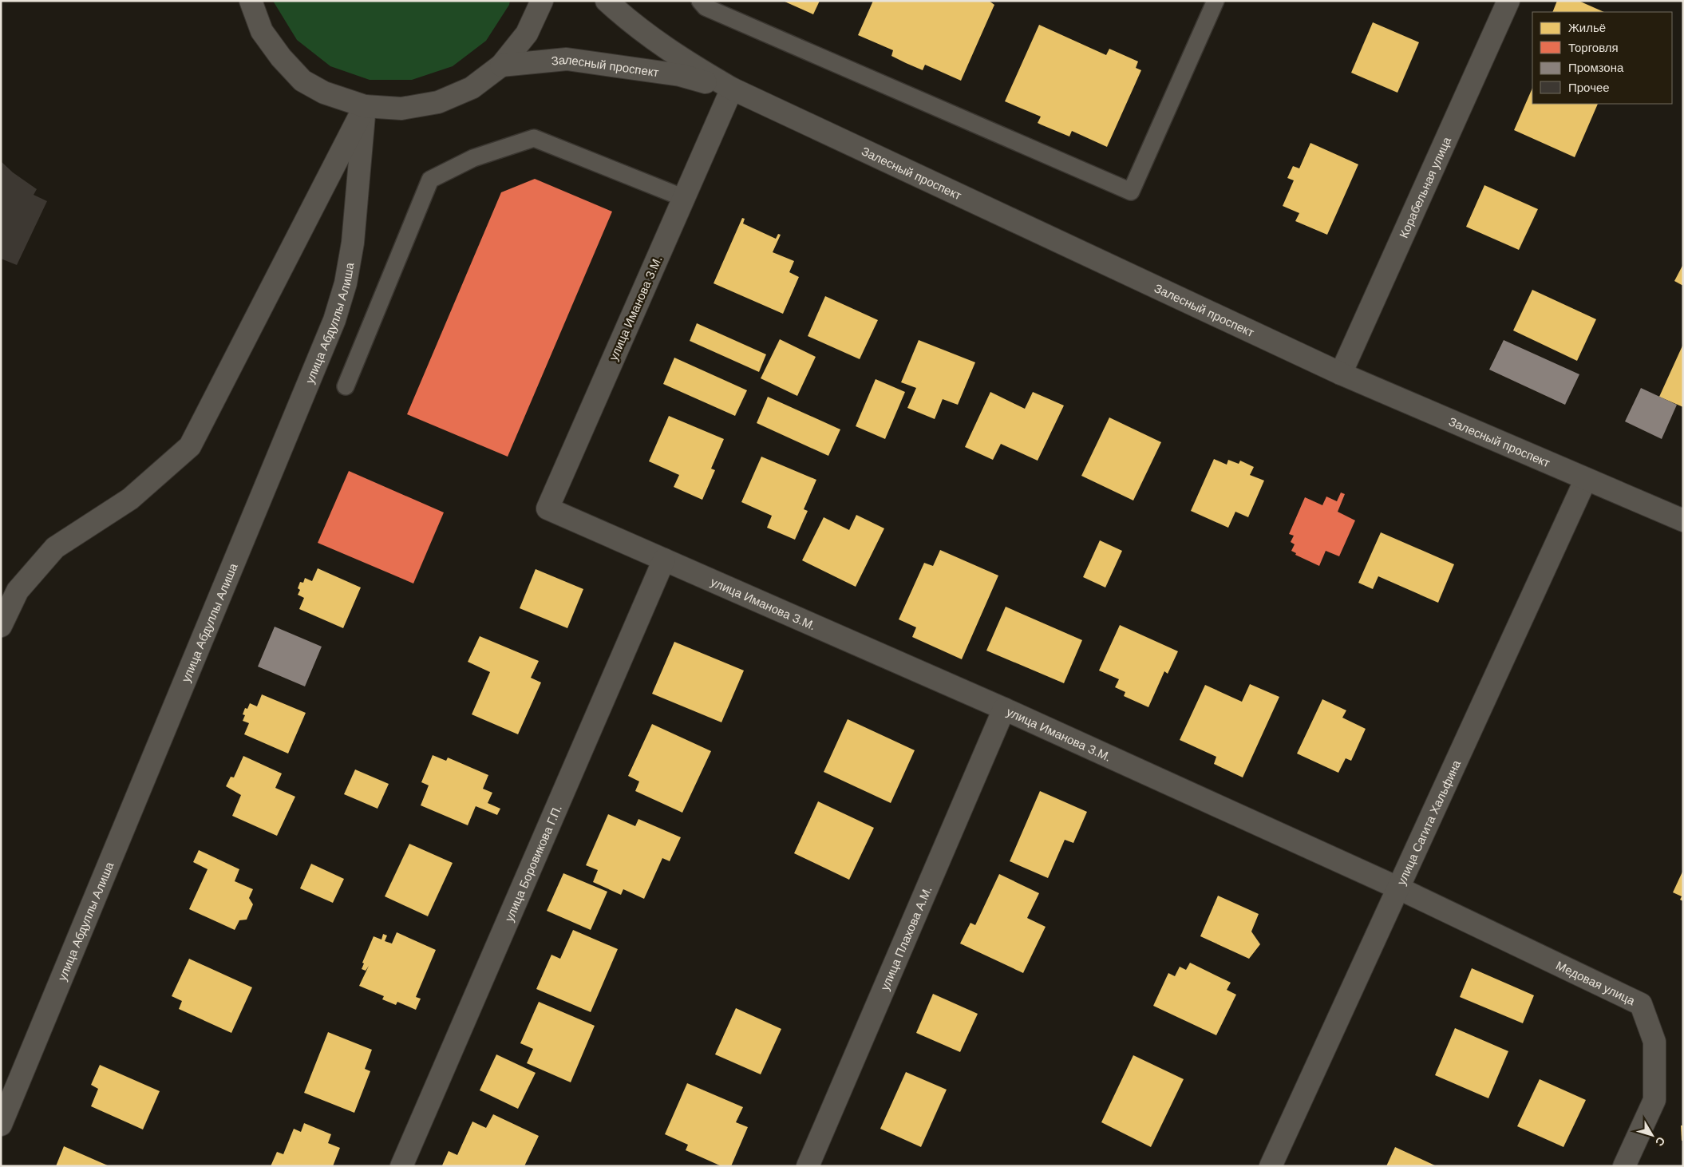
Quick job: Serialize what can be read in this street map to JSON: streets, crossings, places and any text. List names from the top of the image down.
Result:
{
  "streets": {
    "street": [
      "Залесный проспект",
      "Корабельная улица",
      "улица Иманова З.М.",
      "улица Абдуллы Алиша",
      "улица Сагита Хальфина",
      "улица Боровикова Г.П.",
      "улица Плахова А.М.",
      "Медовая улица"
    ]
  },
  "crossings": [
    ["Залесный проспект", "Корабельная улица"],
    ["Залесный проспект", "улица Иманова З.М."],
    ["Залесный проспект", "улица Сагита Хальфина"],
    ["улица Иманова З.М.", "улица Сагита Хальфина"],
    ["улица Иманова З.М.", "улица Боровикова Г.П."],
    ["улица Иманова З.М.", "улица Плахова А.М."],
    ["улица Иманова З.М.", "Медовая улица"],
    ["улица Сагита Хальфина", "Медовая улица"]
  ],
  "legend": [
    "Жильё",
    "Торговля",
    "Промзона",
    "Прочее"
  ],
  "north": "bottom right"
}
